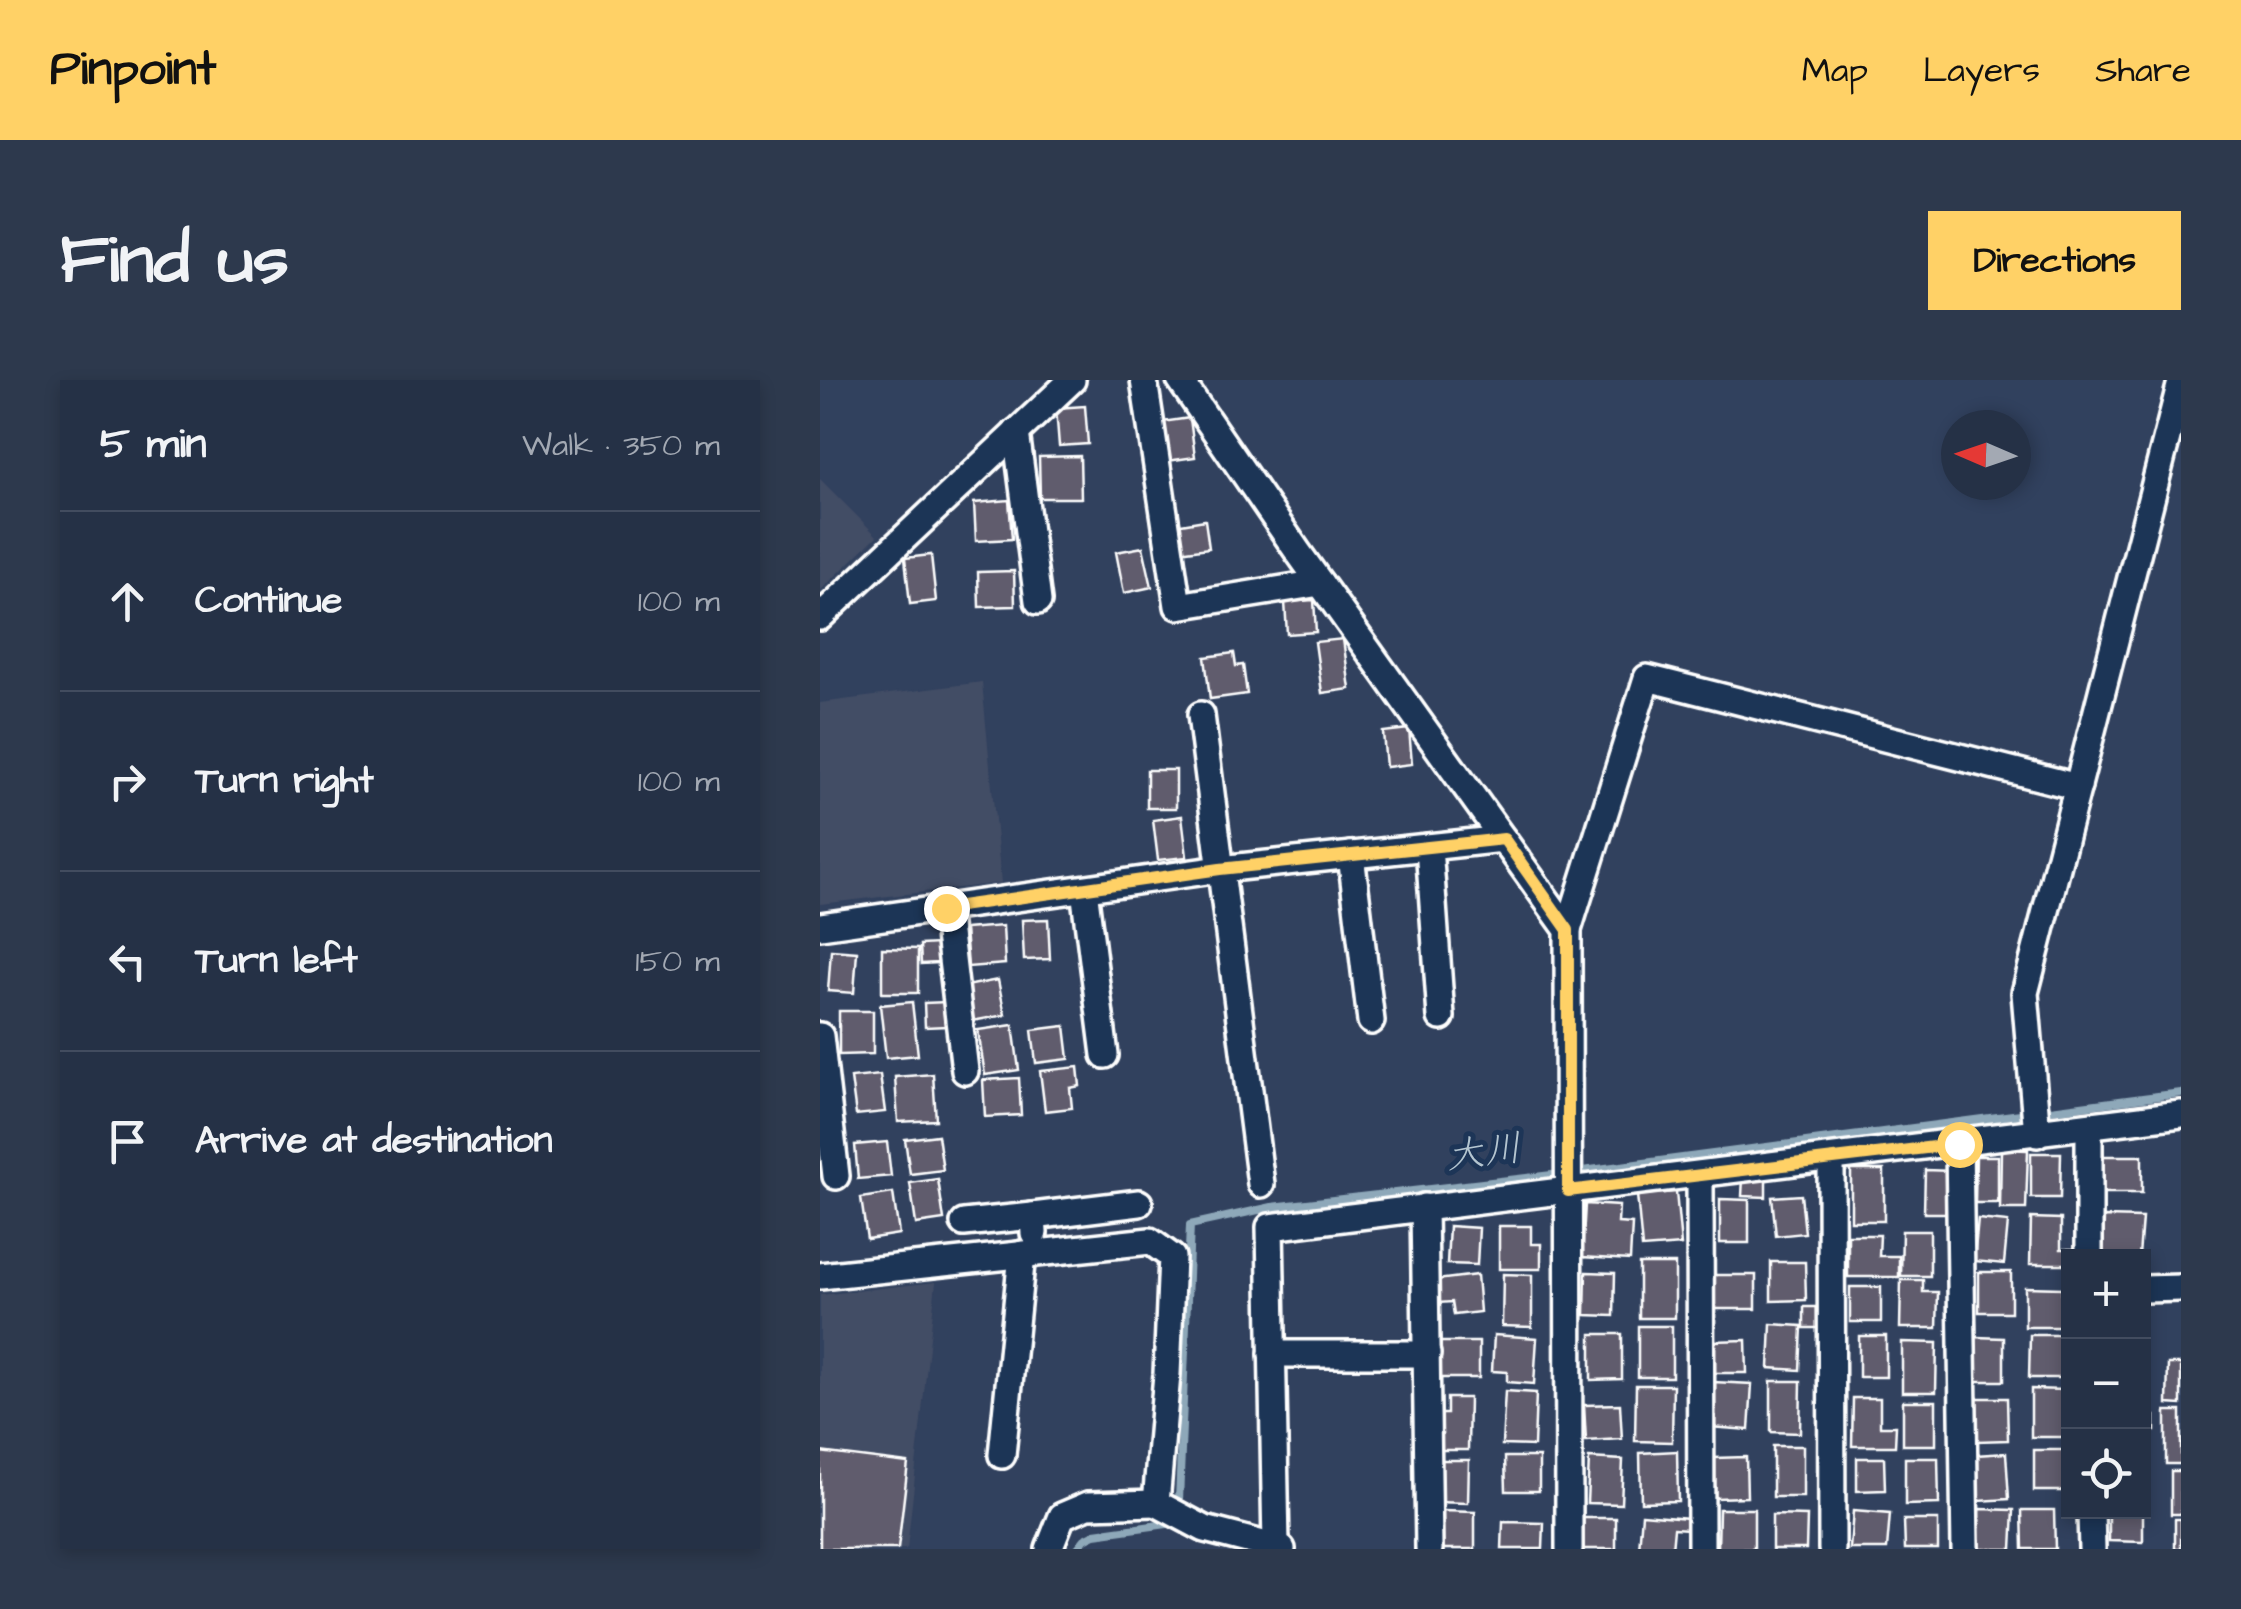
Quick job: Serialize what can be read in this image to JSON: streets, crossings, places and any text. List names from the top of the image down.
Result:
{
  "water": ["大川"],
  "north": "left",
  "page": {
    "header": "Pinpoint",
    "nav": ["Map", "Layers", "Share"],
    "buttons": "Directions",
    "title": "Find us",
    "heading": ["5 min", "Walk · 350 m"],
    "list": [
      ["Continue", "100 m"],
      ["Turn right", "100 m"],
      ["Turn left", "150 m"],
      "Arrive at destination"
    ],
    "map_buttons": ["+", "−"]
  }
}
